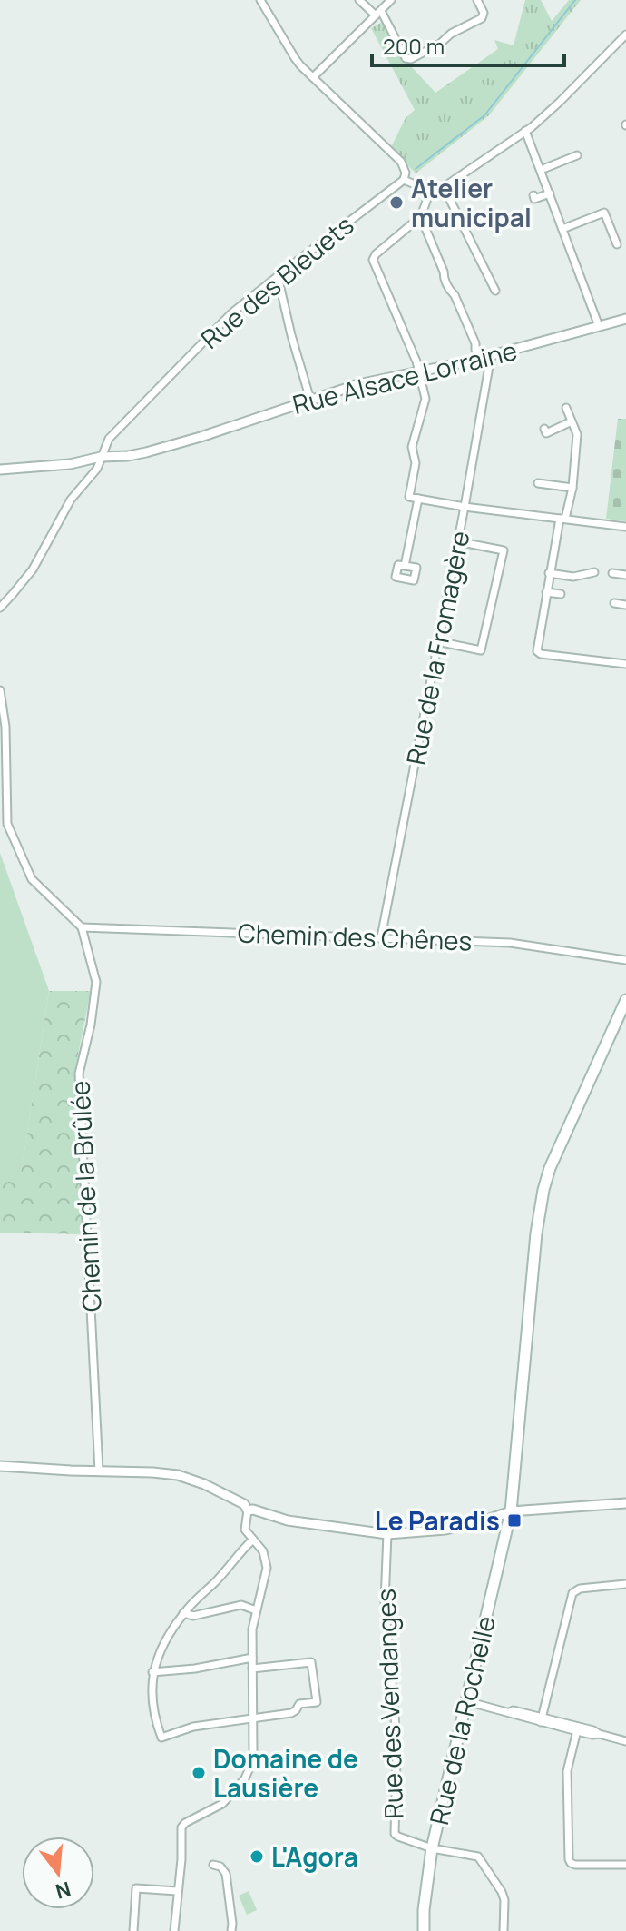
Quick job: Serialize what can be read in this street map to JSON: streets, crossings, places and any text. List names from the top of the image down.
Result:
{
  "streets": {
    "main road": ["Rue de la Rochelle"],
    "street": [
      "Rue des Bleuets",
      "Rue Alsace Lorraine",
      "Rue de la Fromagère",
      "Chemin des Chênes",
      "Chemin de la Brûlée",
      "Rue des Vendanges"
    ]
  },
  "crossings": [
    ["Rue des Bleuets", "Rue Alsace Lorraine"],
    ["Rue Alsace Lorraine", "Rue de la Fromagère"],
    ["Rue de la Fromagère", "Chemin des Chênes"],
    ["Chemin des Chênes", "Chemin de la Brûlée"],
    ["Rue des Vendanges", "Rue de la Rochelle"]
  ],
  "places": {
    "other": ["Atelier municipal", "Domaine de Lausière", "L'Agora"],
    "transit": ["Le Paradis"]
  },
  "scale_bar": "200 m",
  "north": "bottom"
}
